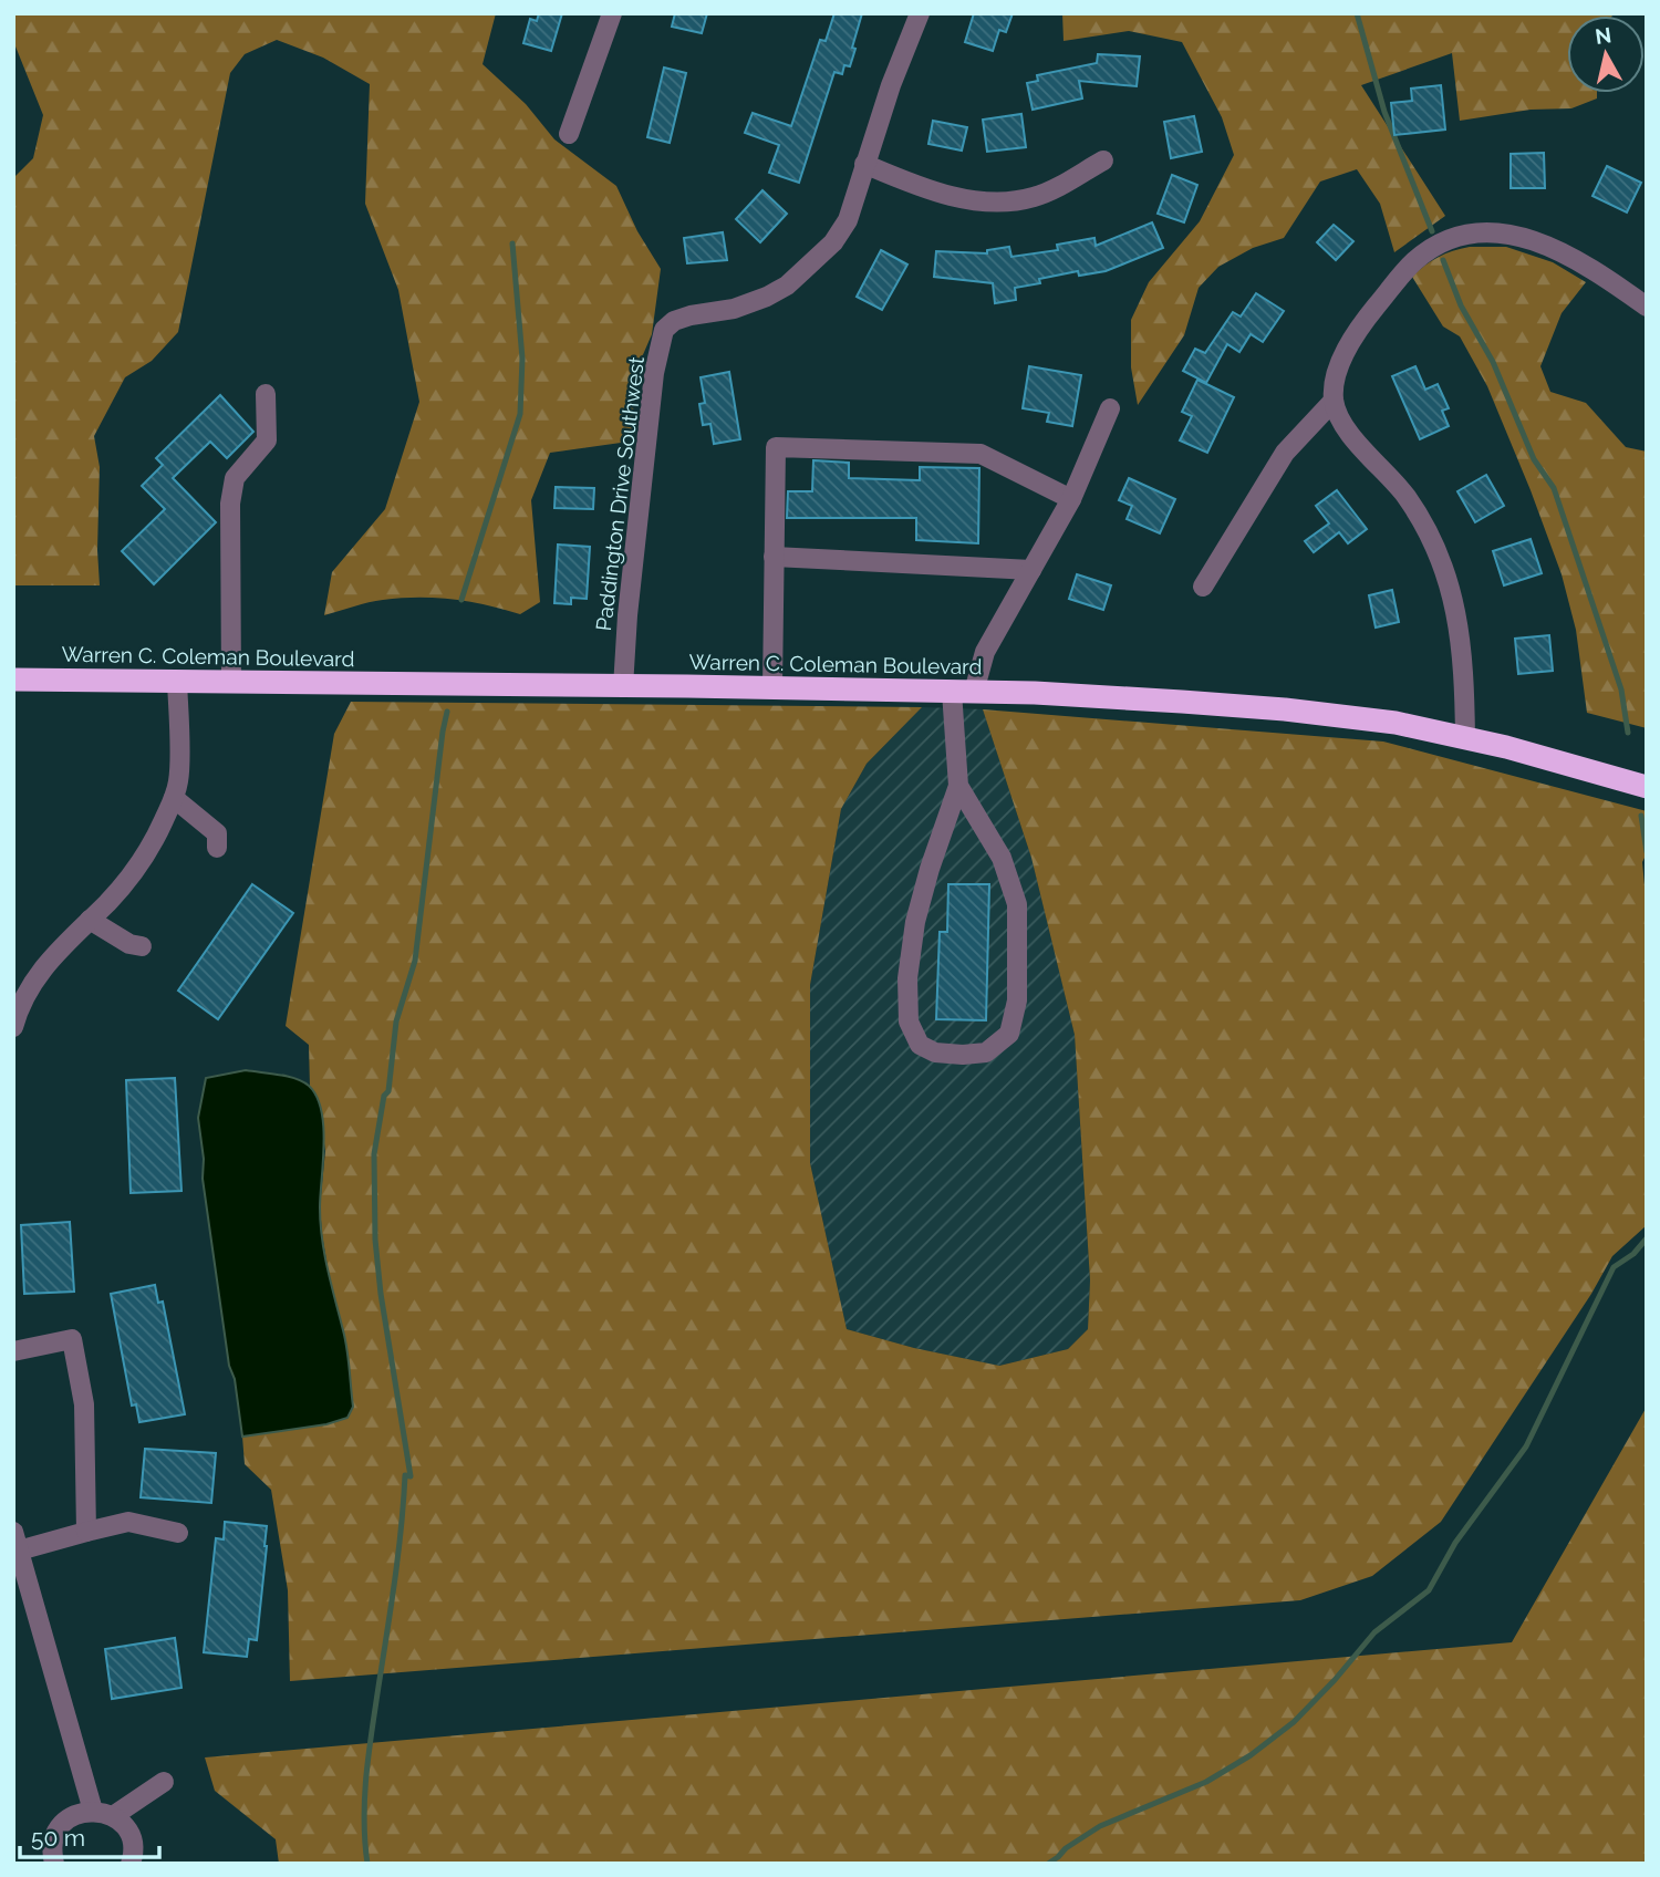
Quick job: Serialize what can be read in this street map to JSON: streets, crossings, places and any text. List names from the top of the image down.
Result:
{
  "streets": {
    "highway": ["Warren C. Coleman Boulevard"],
    "street": ["Paddington Drive Southwest"]
  },
  "crossings": [
    ["Paddington Drive Southwest", "Warren C. Coleman Boulevard"]
  ],
  "scale_bar": "50 m",
  "north": "top"
}
